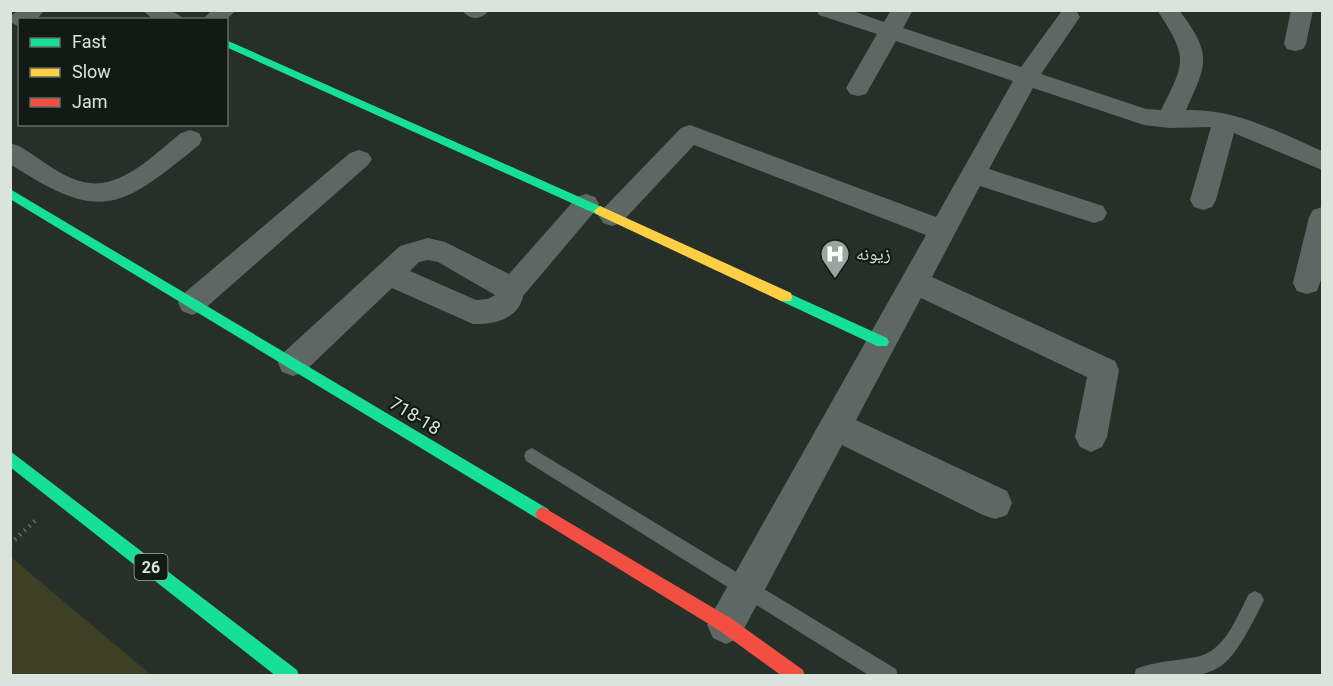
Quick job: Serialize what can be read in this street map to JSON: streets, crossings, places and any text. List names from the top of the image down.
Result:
{
  "streets": {
    "main road": ["718-18", "26"]
  },
  "places": {
    "hospital": ["زيونه"]
  },
  "legend": ["Fast", "Slow", "Jam"]
}
